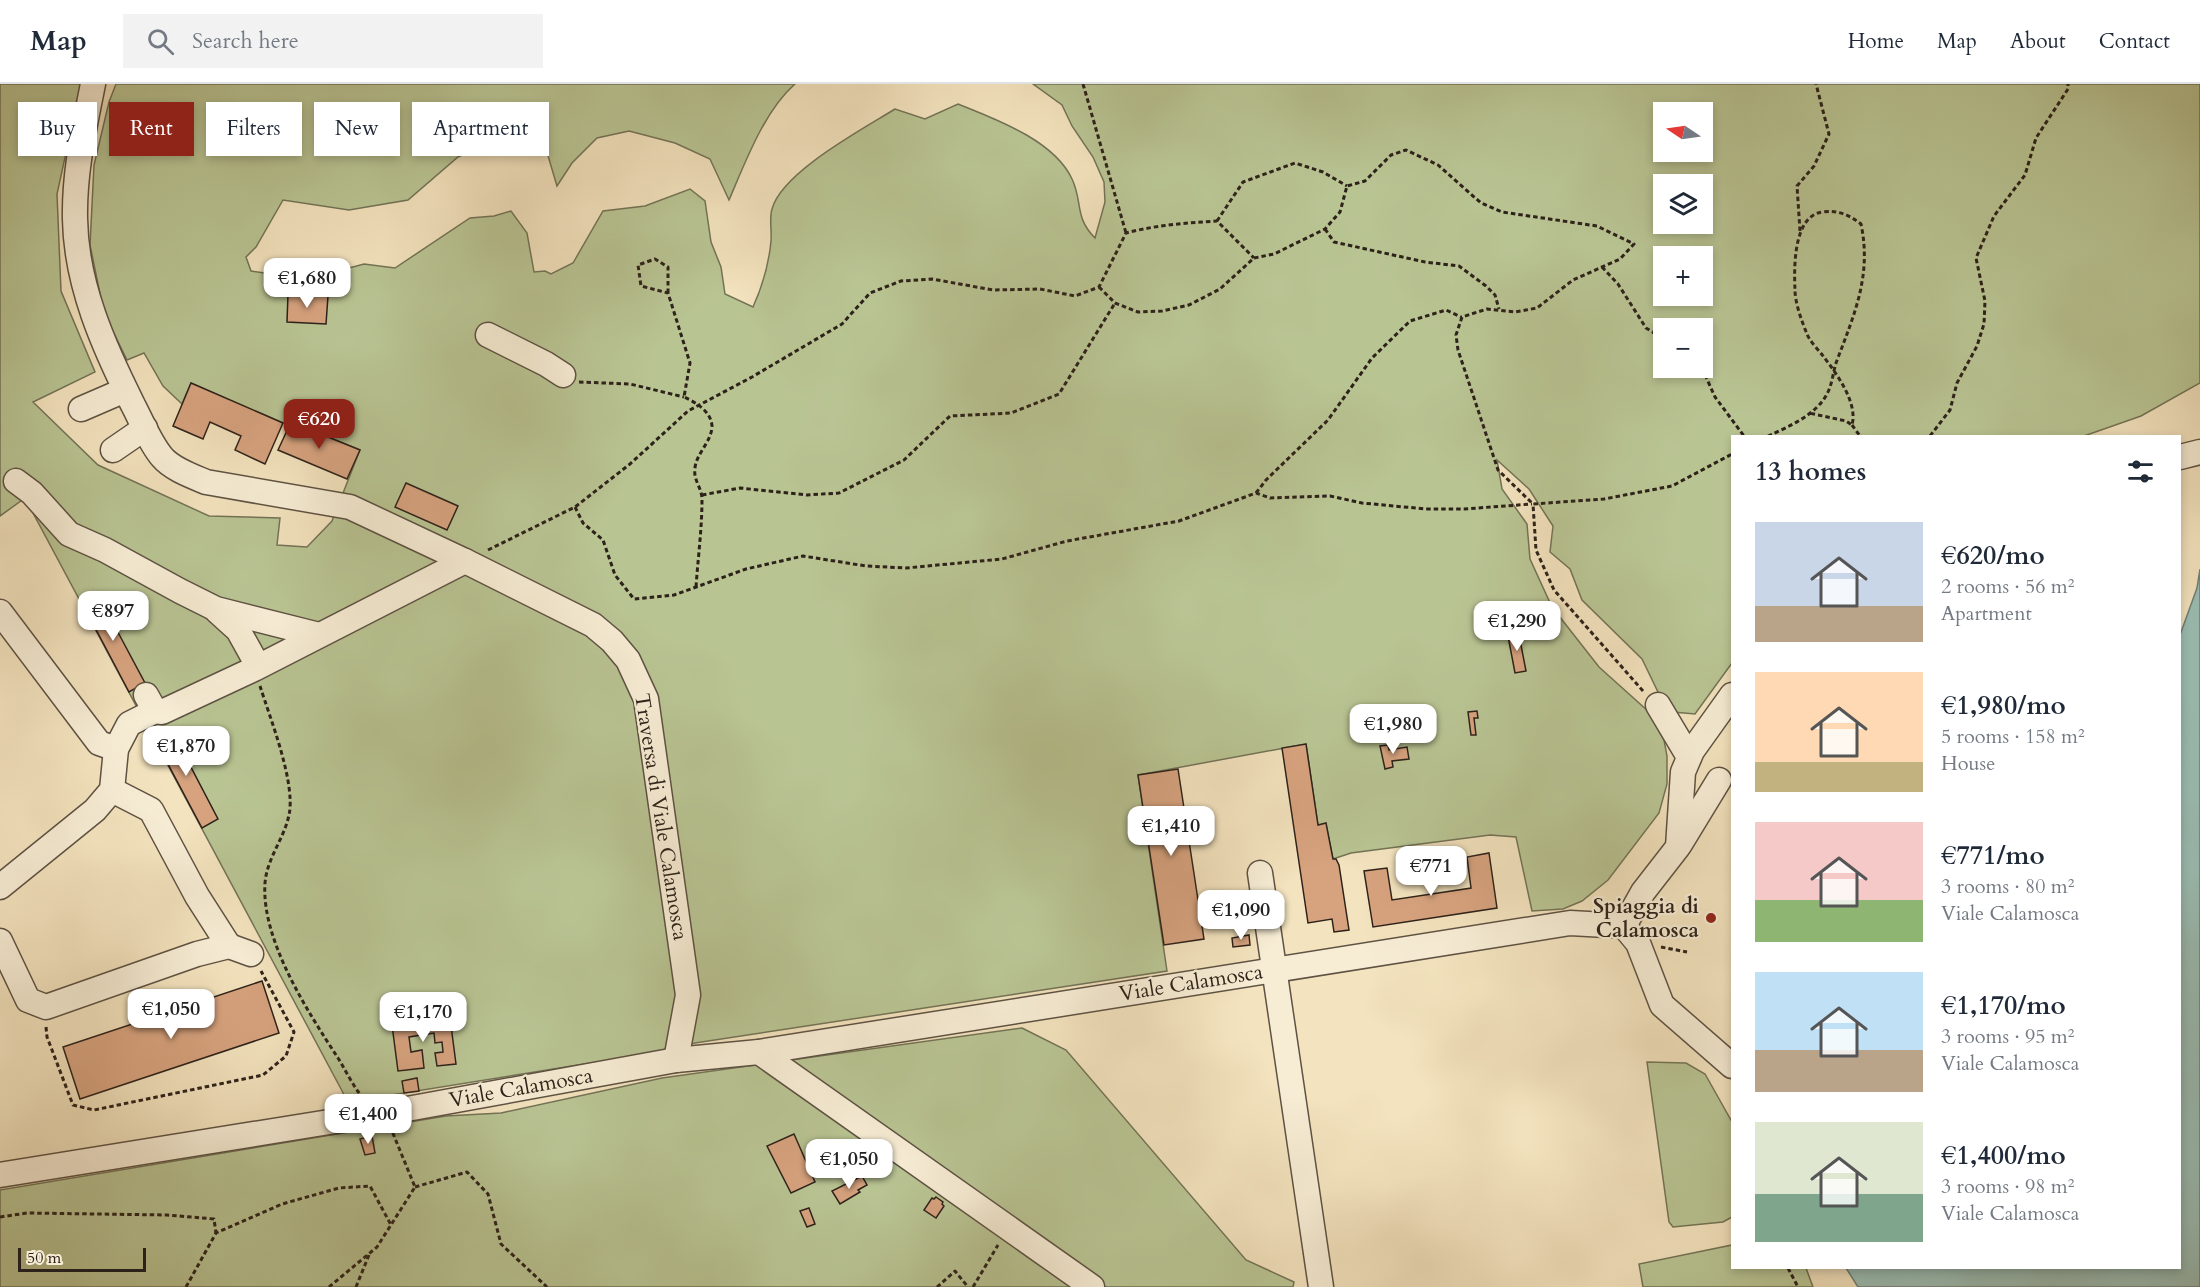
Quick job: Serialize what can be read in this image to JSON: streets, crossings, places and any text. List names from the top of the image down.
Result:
{
  "streets": {
    "street": ["Traversa di Viale Calamosca", "Viale Calamosca"]
  },
  "crossings": [
    ["Traversa di Viale Calamosca", "Viale Calamosca"]
  ],
  "places": ["Spiaggia di Calamosca"],
  "scale_bar": "50 m",
  "north": "left",
  "page": {
    "header": "Map",
    "search": "Search here",
    "nav": [
      "Home",
      "Map",
      "About",
      "Contact"
    ],
    "map_buttons": ["+", "−"],
    "chip": [
      "Buy",
      "Rent",
      "Filters",
      "New",
      "Apartment"
    ],
    "price": [
      "€1,680",
      "€620",
      "€897",
      "€1,290",
      "€1,980",
      "€1,870",
      "€1,410",
      "€771",
      "€1,090",
      "€1,050",
      "€1,170",
      "€1,400",
      "€1,050"
    ],
    "heading": "13 homes",
    "list": [
      {
        "name": "€620/mo",
        "note": "2 rooms · 56 m² · Apartment"
      },
      {
        "name": "€1,980/mo",
        "note": "5 rooms · 158 m² · House"
      },
      {
        "name": "€771/mo",
        "note": "3 rooms · 80 m² · Viale Calamosca"
      },
      {
        "name": "€1,170/mo",
        "note": "3 rooms · 95 m² · Viale Calamosca"
      },
      {
        "name": "€1,400/mo",
        "note": "3 rooms · 98 m² · Viale Calamosca"
      }
    ],
    "scale": "50 m"
  }
}
